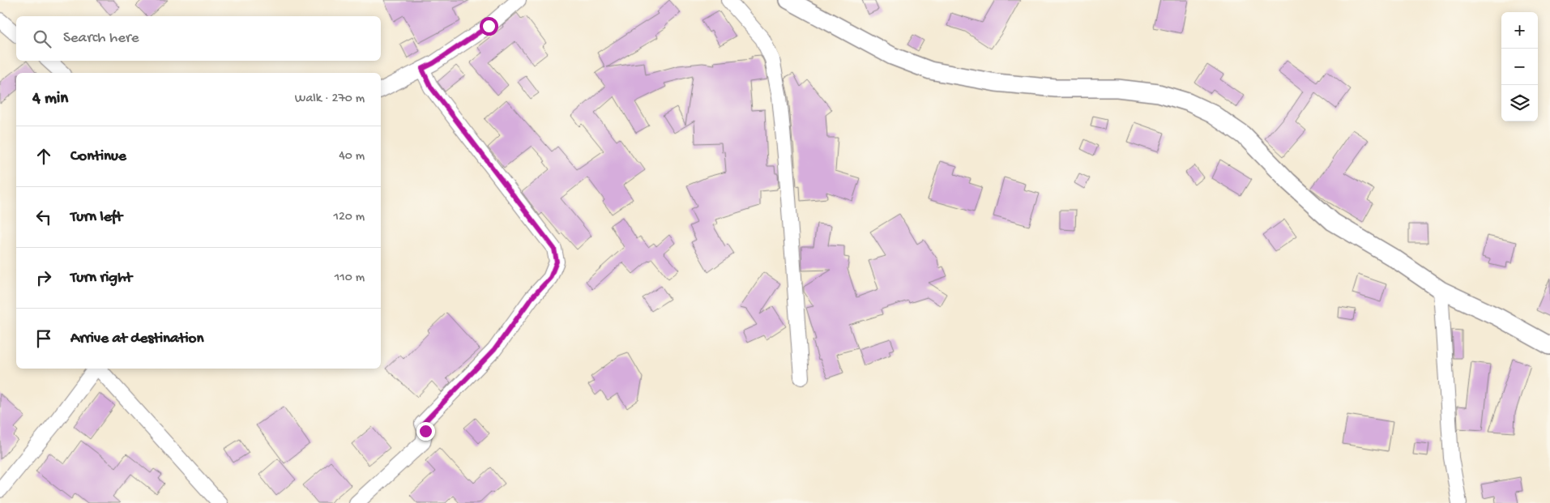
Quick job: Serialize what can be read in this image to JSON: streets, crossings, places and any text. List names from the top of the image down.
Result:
{
  "page": {
    "map_buttons": ["+", "−"],
    "search": "Search here",
    "heading": ["4 min", "Walk · 270 m"],
    "list": [
      ["Continue", "40 m"],
      ["Turn left", "120 m"],
      ["Turn right", "110 m"],
      "Arrive at destination"
    ]
  }
}
